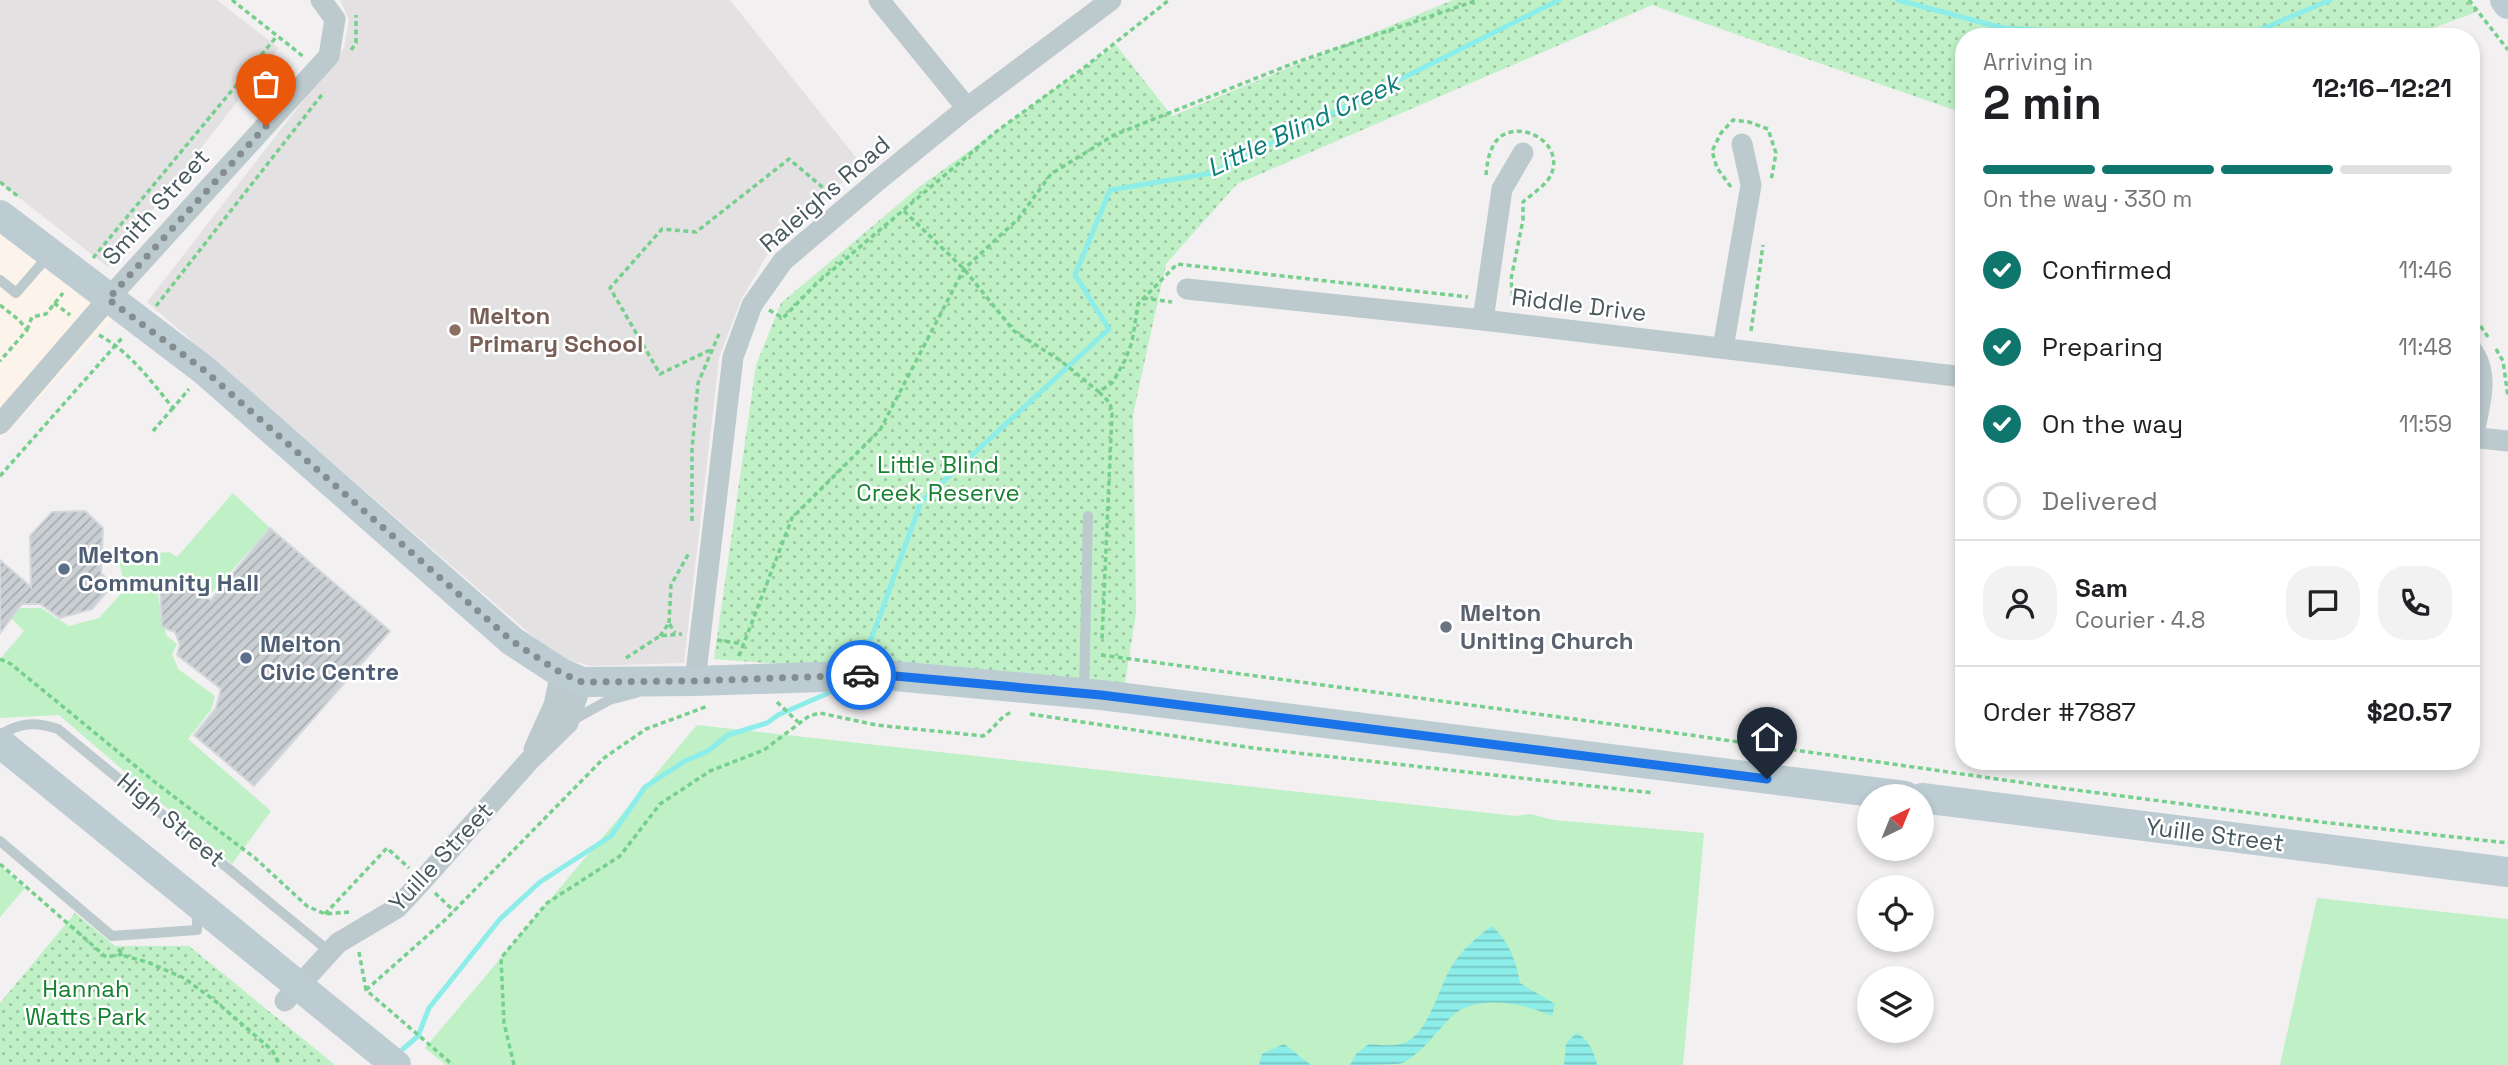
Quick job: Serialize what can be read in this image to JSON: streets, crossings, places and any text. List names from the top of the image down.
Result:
{
  "streets": {
    "street": [
      "Raleighs Road",
      "Smith Street",
      "Riddle Drive",
      "High Street",
      "Yuille Street"
    ]
  },
  "crossings": [
    ["High Street", "Yuille Street"]
  ],
  "water": ["Little Blind Creek"],
  "parks": ["Little Blind Creek Reserve", "Hannah Watts Park"],
  "places": [
    "Melton Primary School",
    "Melton Community Hall",
    "Melton Uniting Church",
    "Melton Civic Centre"
  ],
  "north": "top right",
  "page": {
    "heading": ["2 min", "Arriving in", "12:16–12:21"],
    "panel": [
      "Sam",
      "Courier · 4.8",
      "Order #7887",
      "$20.57"
    ],
    "bar": "On the way · 330 m",
    "list": [
      ["Confirmed", "11:46"],
      ["Preparing", "11:48"],
      ["On the way", "11:59"],
      "Delivered"
    ]
  }
}
